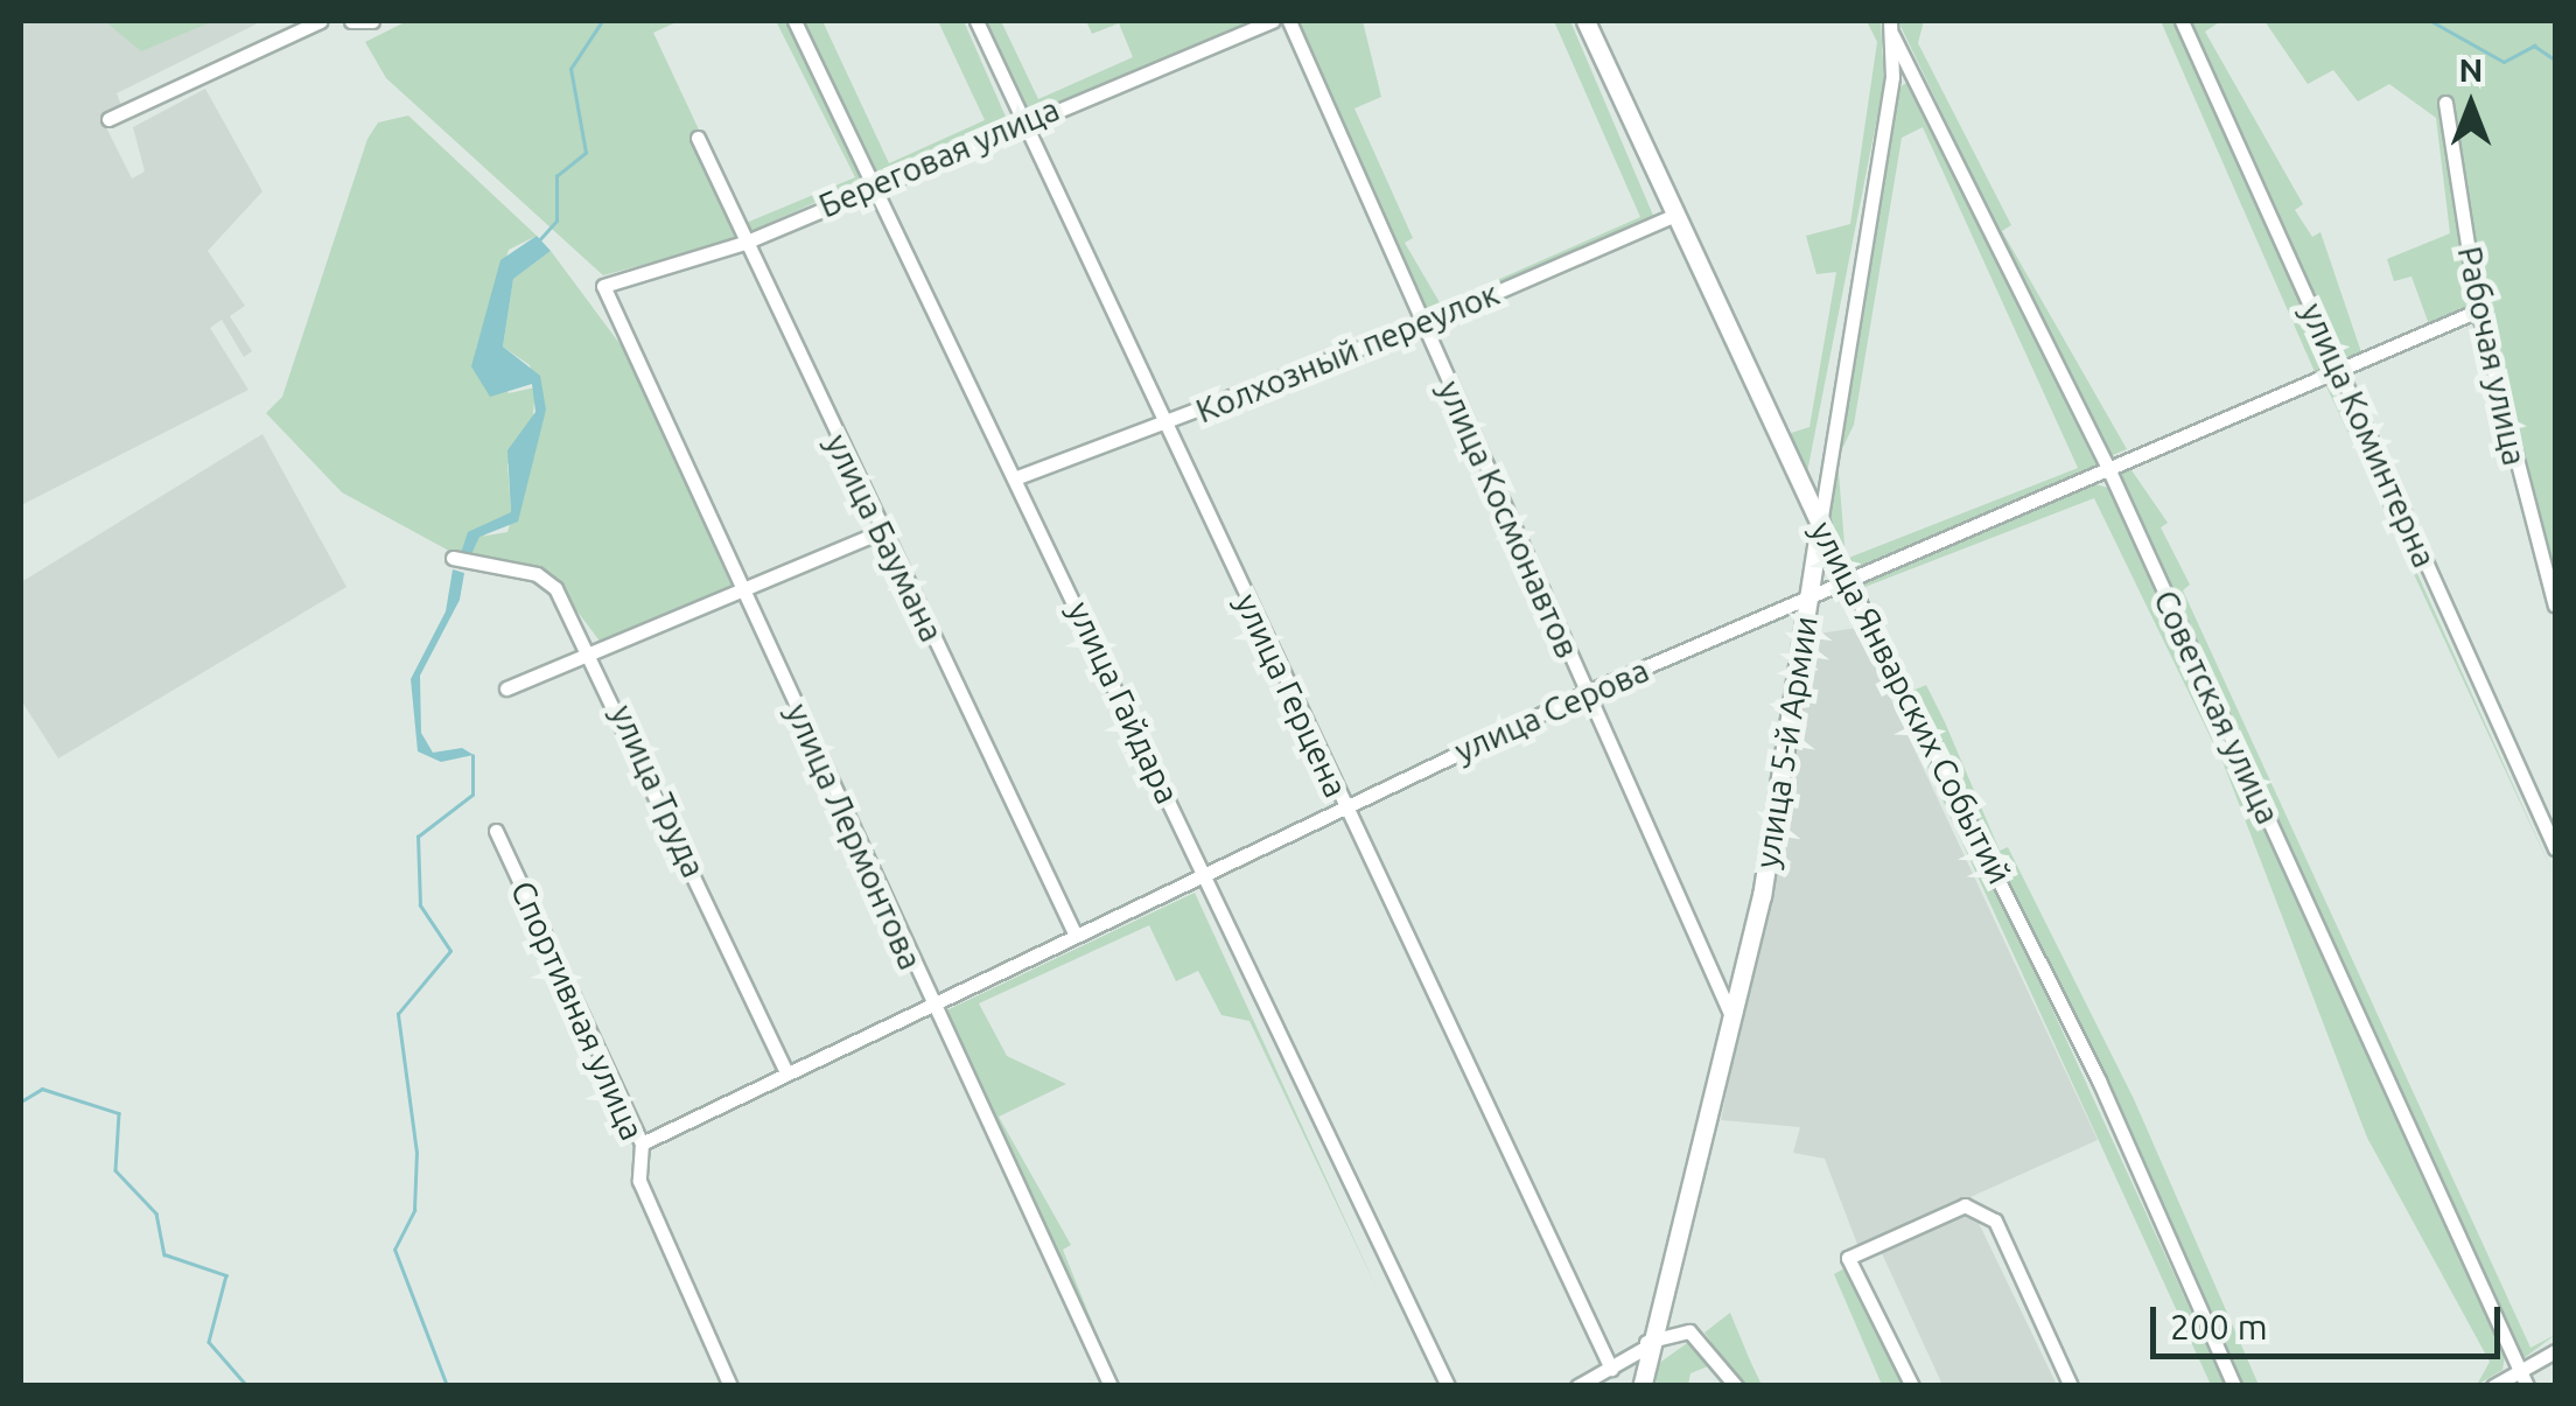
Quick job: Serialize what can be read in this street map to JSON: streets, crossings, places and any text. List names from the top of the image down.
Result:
{
  "streets": {
    "street": [
      "Береговая улица",
      "Колхозный переулок",
      "Рабочая улица",
      "улица Коминтерна",
      "улица Космонавтов",
      "улица Баумана",
      "улица Герцена",
      "улица Гайдара",
      "улица Январских Событий",
      "Советская улица",
      "улица Серова",
      "улица 5-й Армии",
      "улица Труда",
      "улица Лермонтова",
      "Спортивная улица"
    ]
  },
  "crossings": [
    ["Береговая улица", "улица Баумана"],
    ["Береговая улица", "улица Герцена"],
    ["Береговая улица", "улица Гайдара"],
    ["Береговая улица", "улица Лермонтова"],
    ["Колхозный переулок", "улица Космонавтов"],
    ["Колхозный переулок", "улица Герцена"],
    ["Колхозный переулок", "улица Гайдара"],
    ["Колхозный переулок", "улица Январских Событий"],
    ["Рабочая улица", "улица Серова"],
    ["улица Коминтерна", "улица Серова"],
    ["улица Космонавтов", "улица Серова"],
    ["улица Космонавтов", "улица 5-й Армии"],
    ["улица Баумана", "улица Серова"],
    ["улица Герцена", "улица Серова"],
    ["улица Гайдара", "улица Серова"],
    ["улица Январских Событий", "улица Серова"],
    ["улица Январских Событий", "улица 5-й Армии"],
    ["Советская улица", "улица Серова"],
    ["Советская улица", "улица 5-й Армии"],
    ["улица Серова", "улица 5-й Армии"],
    ["улица Серова", "улица Труда"],
    ["улица Серова", "улица Лермонтова"],
    ["улица Серова", "Спортивная улица"]
  ],
  "scale_bar": "200 m",
  "north": "top"
}
